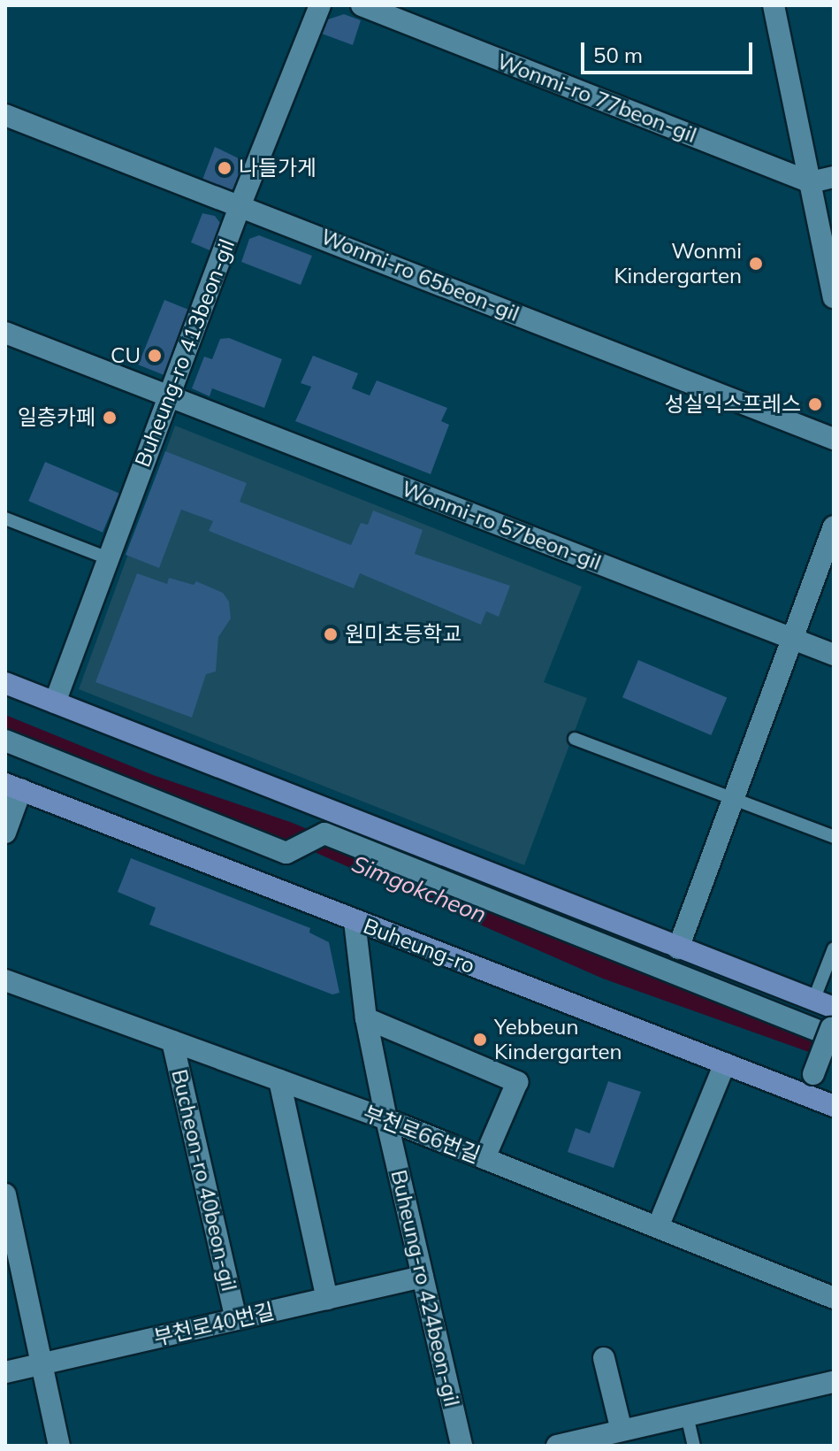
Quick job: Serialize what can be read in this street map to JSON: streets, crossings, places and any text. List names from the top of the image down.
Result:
{
  "streets": {
    "street": [
      "Wonmi-ro 77beon-gil",
      "Wonmi-ro 65beon-gil",
      "Buheung-ro 413beon-gil",
      "Wonmi-ro 57beon-gil",
      "Buheung-ro",
      "부천로66번길",
      "Bucheon-ro 40beon-gil",
      "Buheung-ro 424beon-gil",
      "부천로40번길"
    ]
  },
  "crossings": [
    ["Wonmi-ro 65beon-gil", "Buheung-ro 413beon-gil"],
    ["Buheung-ro 413beon-gil", "Wonmi-ro 57beon-gil"],
    ["Buheung-ro", "Buheung-ro 424beon-gil"],
    ["부천로66번길", "Bucheon-ro 40beon-gil"],
    ["부천로66번길", "Buheung-ro 424beon-gil"],
    ["Bucheon-ro 40beon-gil", "부천로40번길"],
    ["Buheung-ro 424beon-gil", "부천로40번길"]
  ],
  "water": ["Simgokcheon"],
  "places": [
    "나들가게",
    "Wonmi Kindergarten",
    "CU",
    "성실익스프레스",
    "일층카페",
    "원미초등학교",
    "Yebbeun Kindergarten"
  ],
  "scale_bar": "50 m"
}
